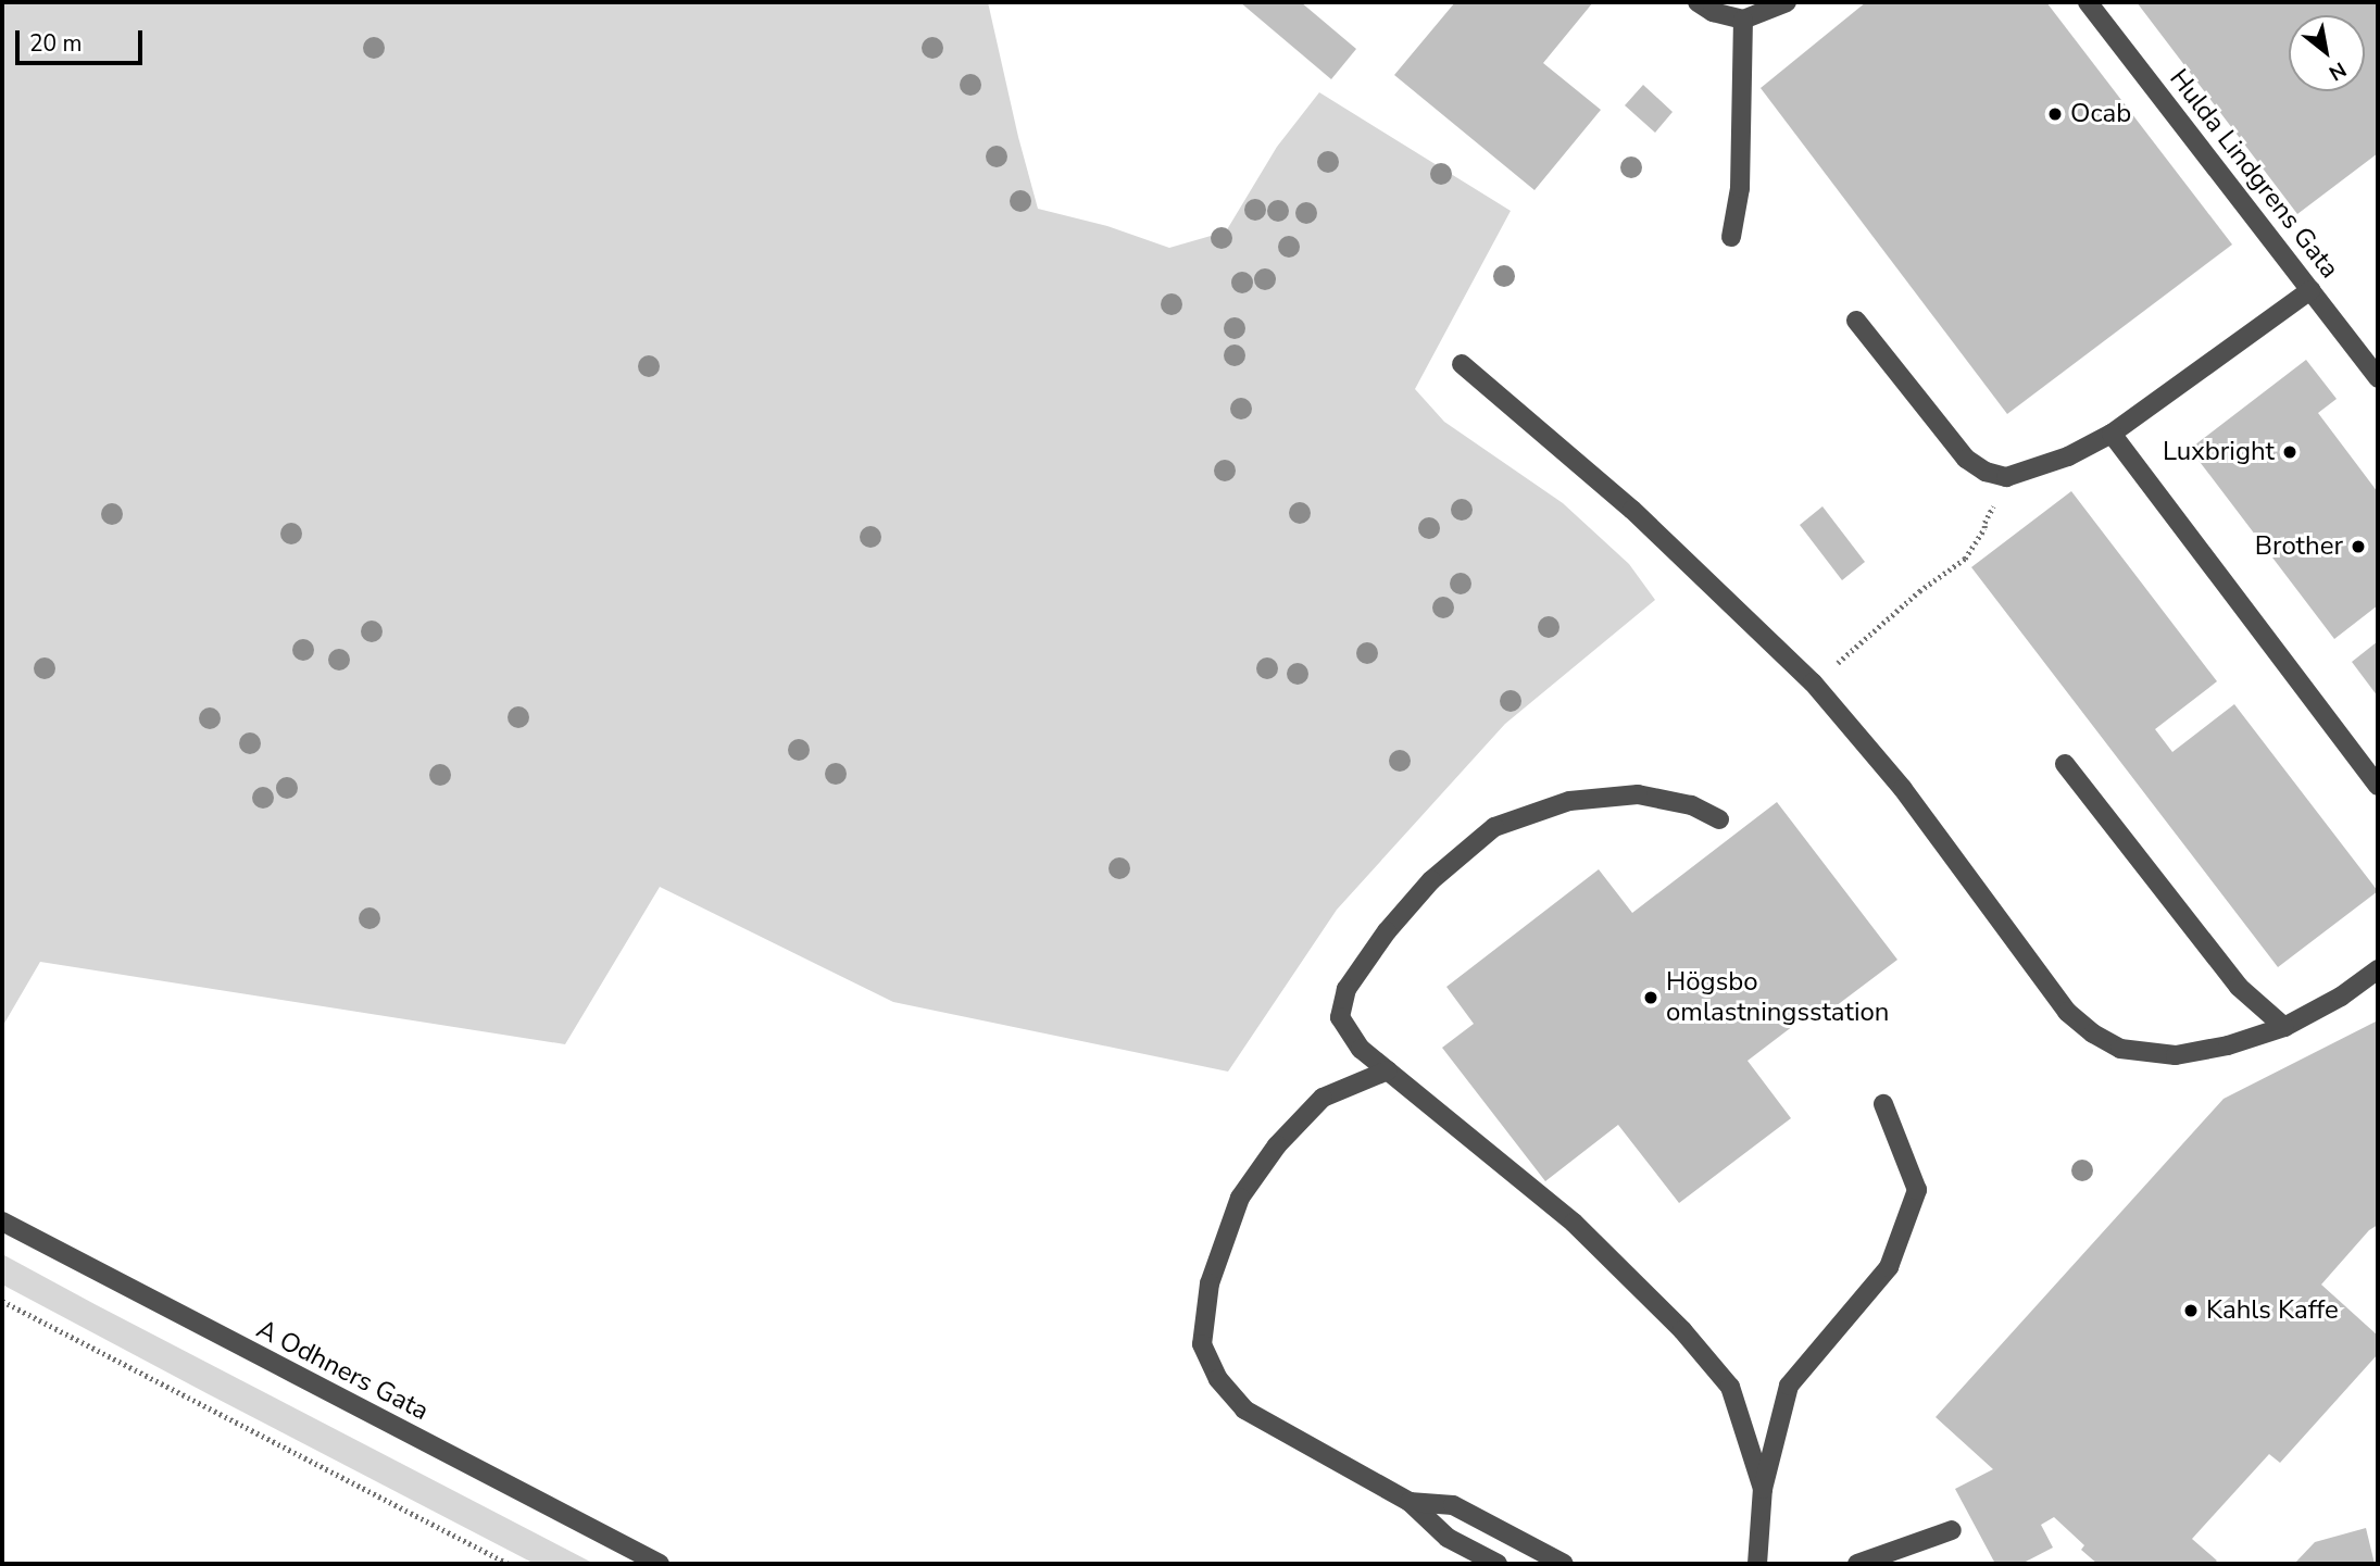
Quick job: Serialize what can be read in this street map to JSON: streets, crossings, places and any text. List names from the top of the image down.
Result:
{
  "streets": {
    "street": ["Hulda Lindgrens Gata", "A Odhners Gata"]
  },
  "places": [
    "Ocab",
    "Luxbright",
    "Brother",
    "Högsbo omlastningsstation",
    "Kahls Kaffe"
  ],
  "scale_bar": "20 m",
  "north": "bottom right"
}
